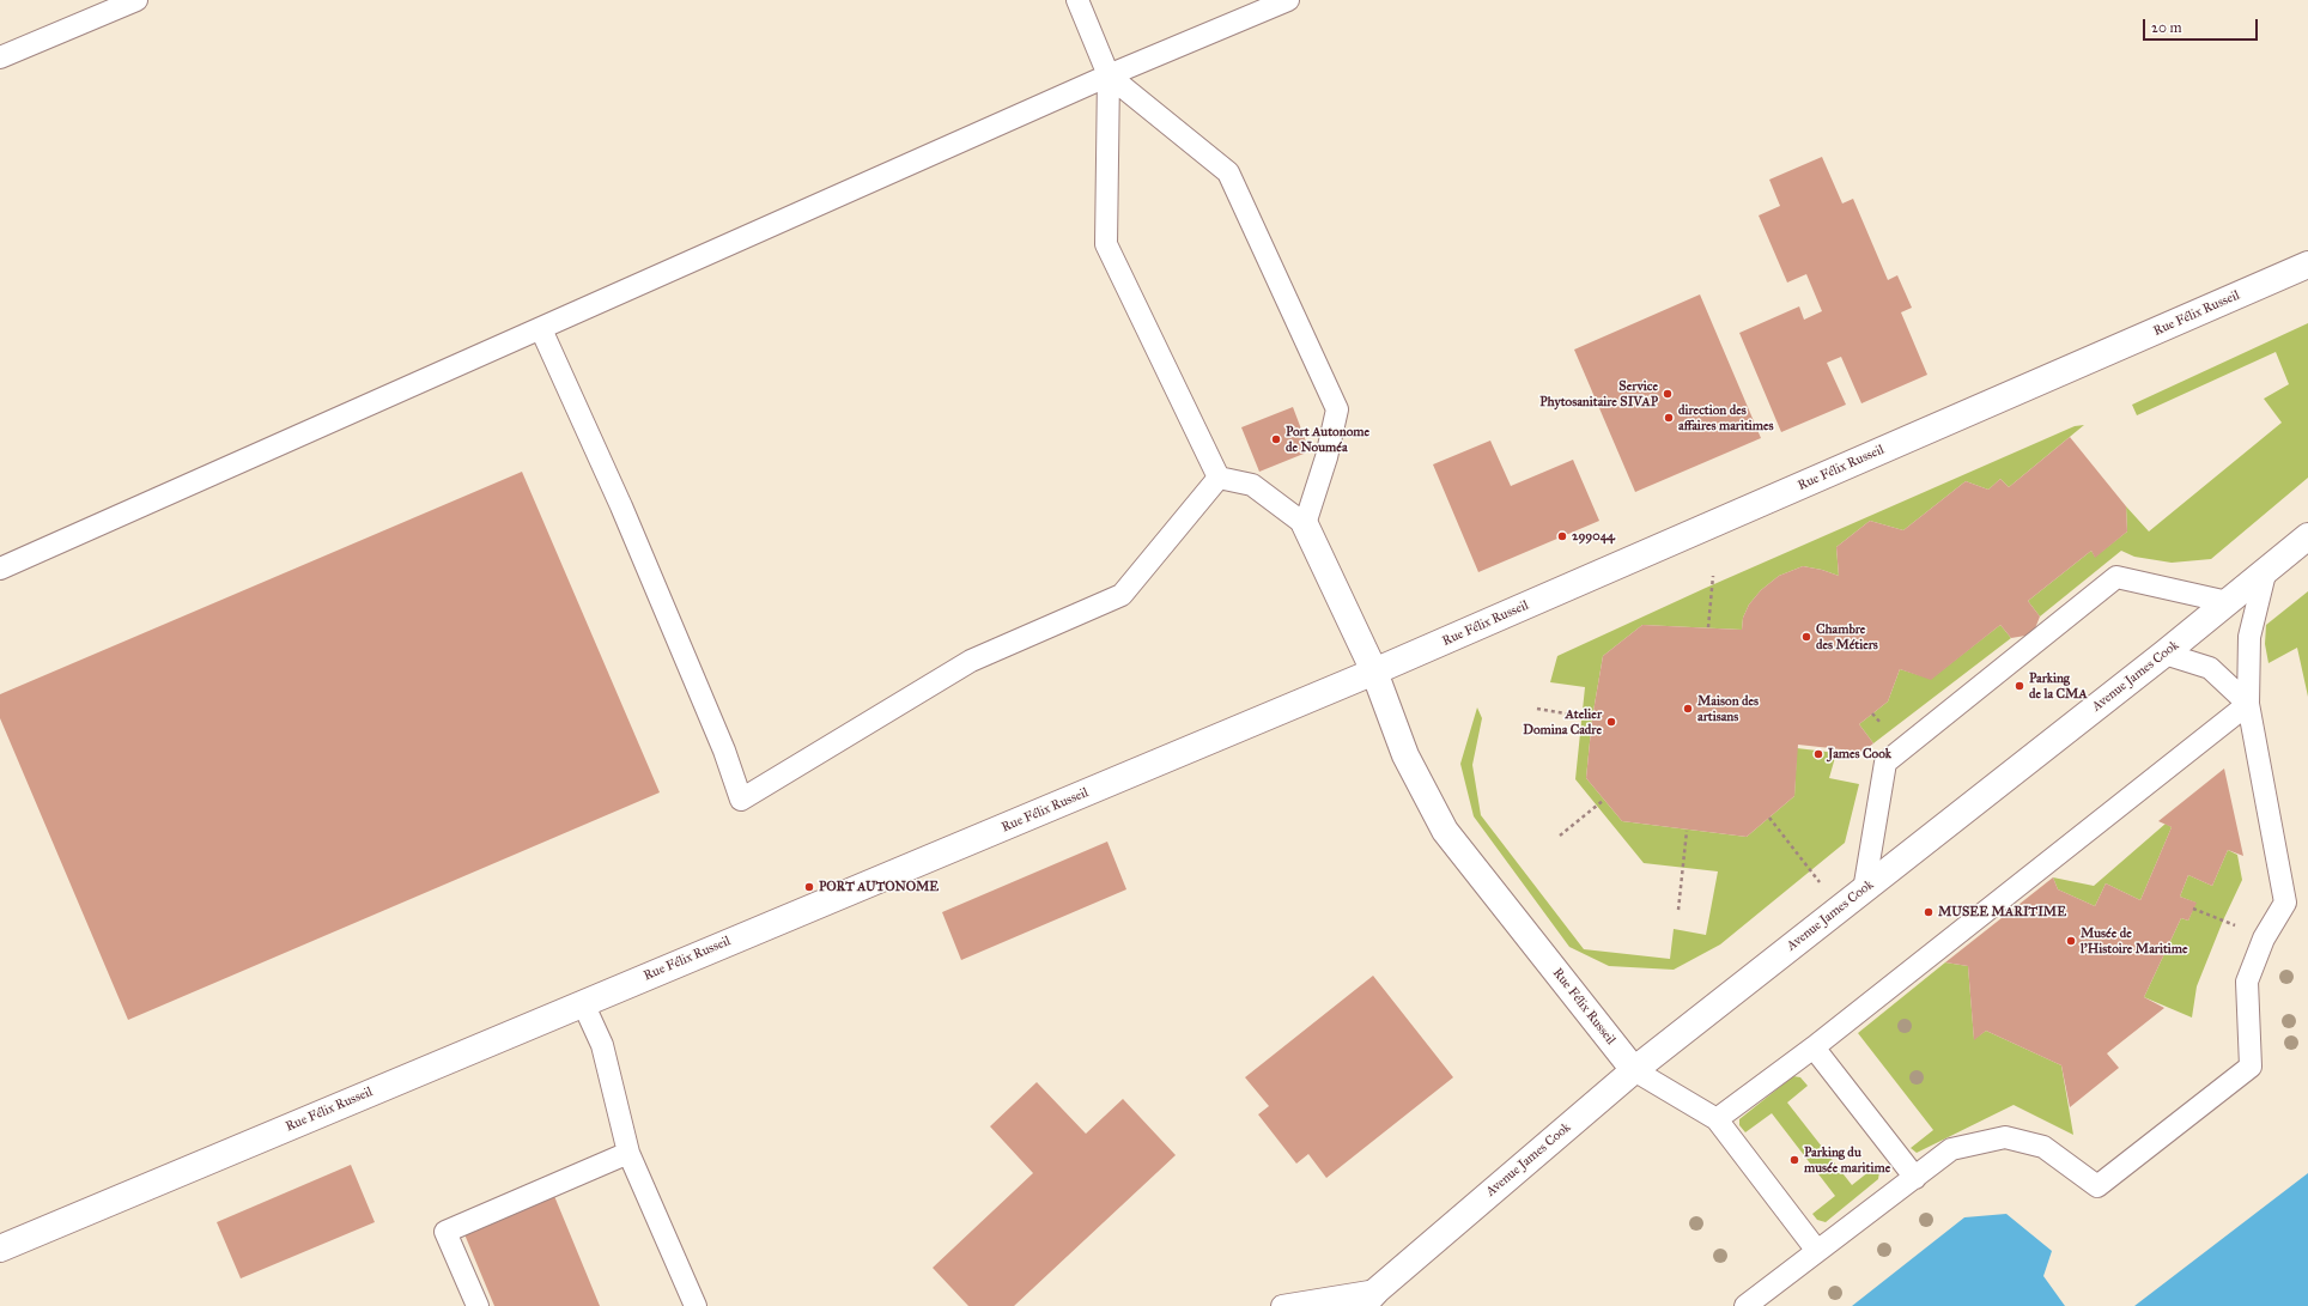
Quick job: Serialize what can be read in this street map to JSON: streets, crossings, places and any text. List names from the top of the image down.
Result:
{
  "streets": {
    "street": ["Rue Félix Russeil", "Avenue James Cook"]
  },
  "crossings": [
    ["Rue Félix Russeil", "Avenue James Cook"]
  ],
  "places": [
    "Service Phytosanitaire SIVAP",
    "direction des affaires maritimes",
    "Port Autonome de Nouméa",
    "299044",
    "Chambre des Métiers",
    "Parking de la CMA",
    "Maison des artisans",
    "Atelier Domina Cadre",
    "James Cook",
    "PORT AUTONOME",
    "MUSEE MARITIME",
    "Musée de l'Histoire Maritime",
    "Parking du musée maritime"
  ],
  "scale_bar": "20 m"
}
